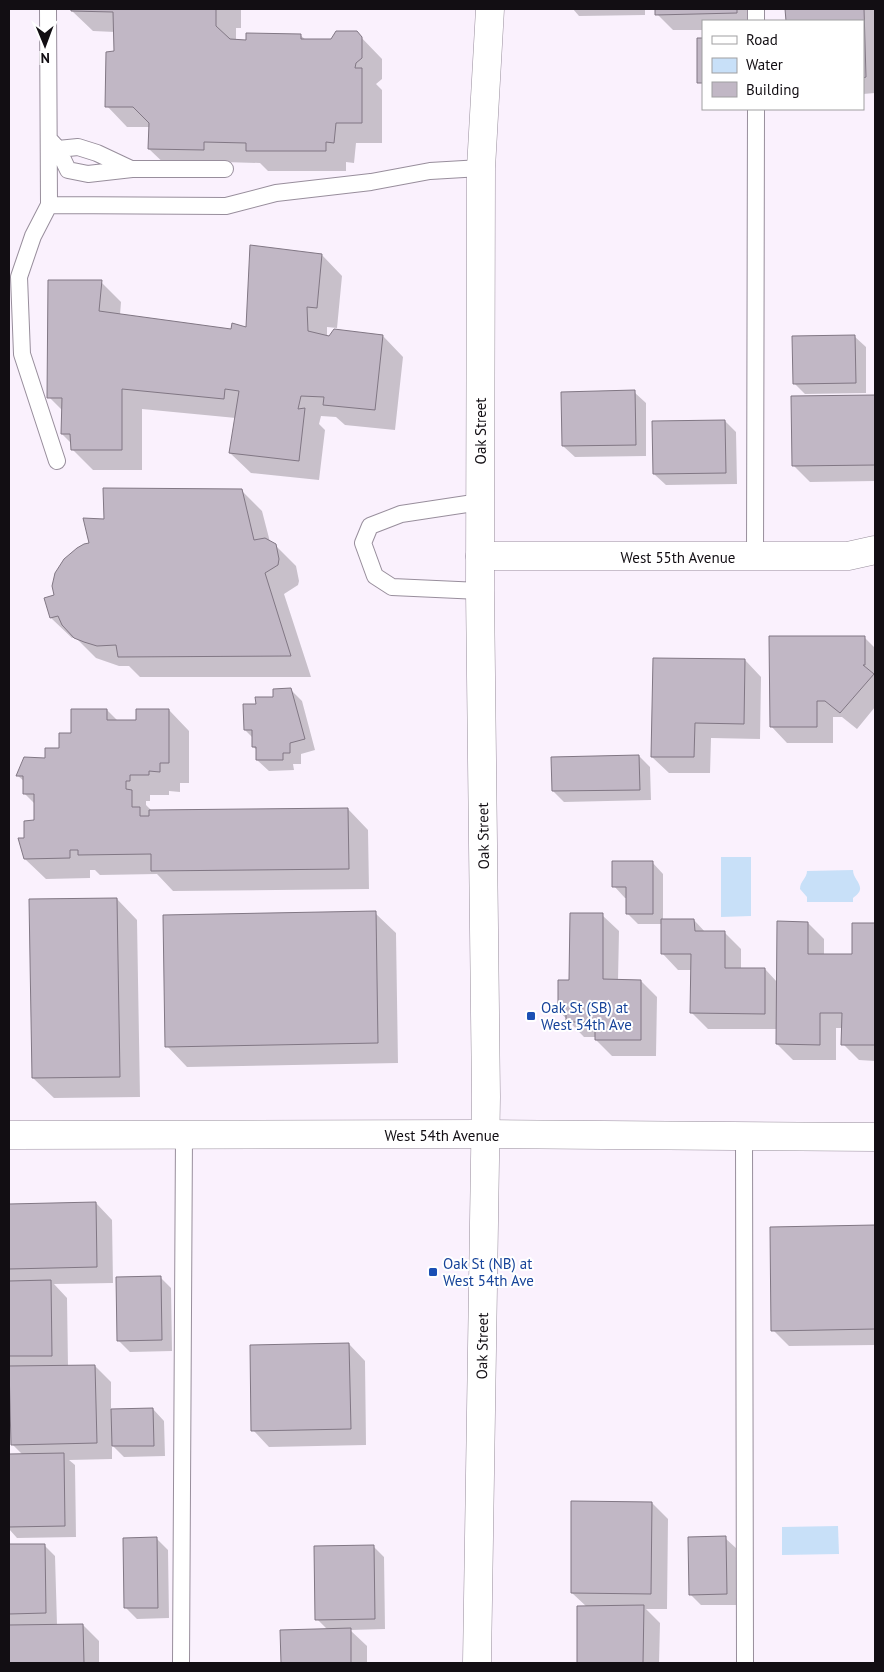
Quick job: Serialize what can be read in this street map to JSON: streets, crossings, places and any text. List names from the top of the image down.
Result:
{
  "streets": {
    "main road": ["Oak Street", "West 55th Avenue", "West 54th Avenue"]
  },
  "crossings": [
    ["Oak Street", "West 55th Avenue"],
    ["Oak Street", "West 54th Avenue"]
  ],
  "places": {
    "transit": ["Oak St (SB) at West 54th Ave", "Oak St (NB) at West 54th Ave"]
  },
  "legend": ["Road", "Water", "Building"],
  "north": "bottom"
}
